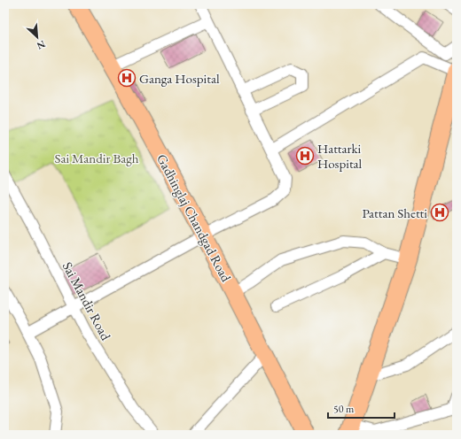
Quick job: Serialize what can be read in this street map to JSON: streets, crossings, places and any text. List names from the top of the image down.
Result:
{
  "streets": {
    "main road": ["Gadhinglaj Chandgad Road"],
    "street": ["Sai Mandir Road"]
  },
  "parks": ["Sai Mandir Bagh"],
  "places": {
    "hospital": ["Ganga Hospital", "Hattarki Hospital", "Pattan Shetti"]
  },
  "scale_bar": "50 m",
  "north": "bottom right"
}
